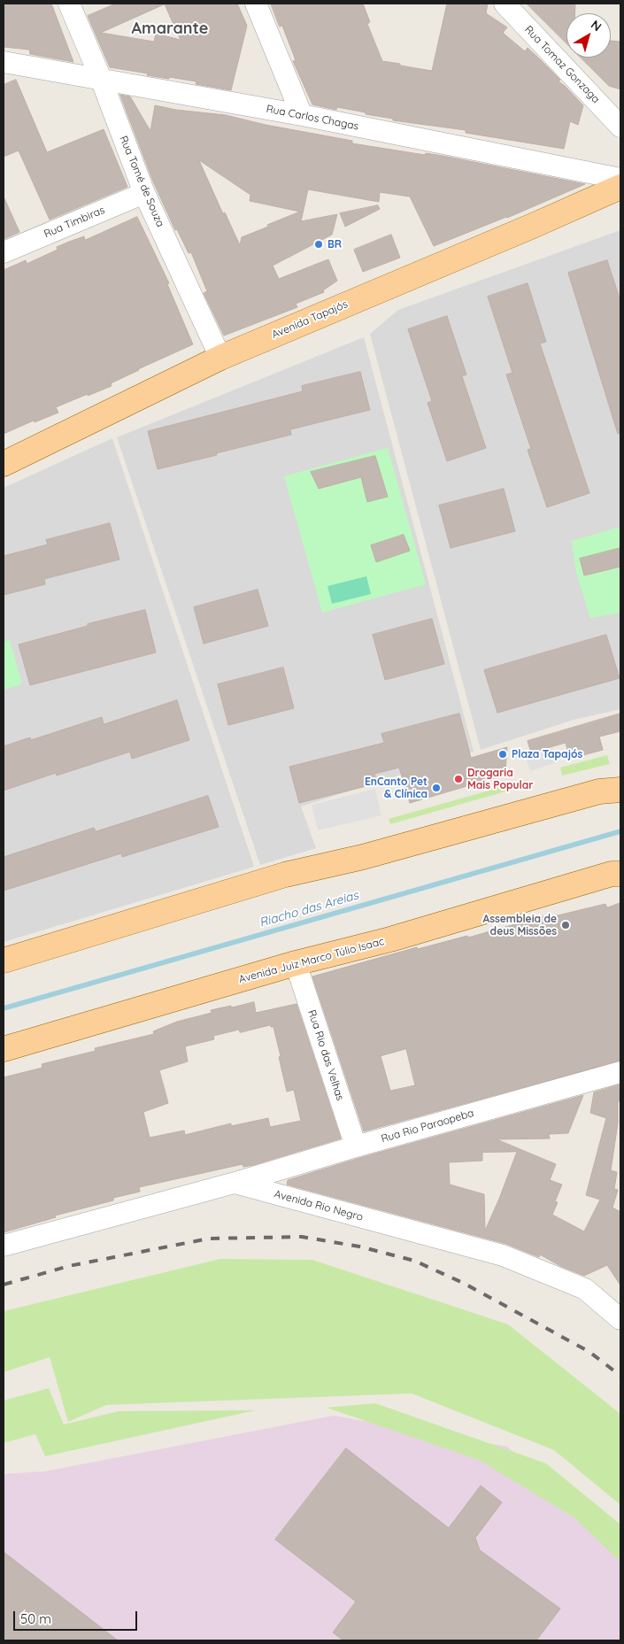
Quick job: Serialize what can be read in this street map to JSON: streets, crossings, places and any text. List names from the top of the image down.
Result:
{
  "streets": {
    "main road": ["Avenida Tapajós", "Avenida Juiz Marco Túlio Isaac"],
    "street": [
      "Rua Tomaz Gonzaga",
      "Rua Carlos Chagas",
      "Rua Tomé de Souza",
      "Rua Timbiras",
      "Rua Rio das Velhas",
      "Rua Rio Paraopeba",
      "Avenida Rio Negro"
    ]
  },
  "crossings": [
    ["Rua Carlos Chagas", "Rua Tomé de Souza"],
    ["Rua Tomé de Souza", "Rua Timbiras"],
    ["Rua Tomé de Souza", "Avenida Tapajós"],
    ["Avenida Juiz Marco Túlio Isaac", "Rua Rio das Velhas"],
    ["Rua Rio das Velhas", "Rua Rio Paraopeba"],
    ["Rua Rio Paraopeba", "Avenida Rio Negro"]
  ],
  "districts": ["Amarante"],
  "water": ["Riacho das Areias"],
  "places": [
    "BR",
    "Plaza Tapajós",
    "Drogaria Mais Popular",
    "EnCanto Pet & Clínica",
    "Assembleia de deus Missões"
  ],
  "scale_bar": "50 m",
  "north": "top right"
}
